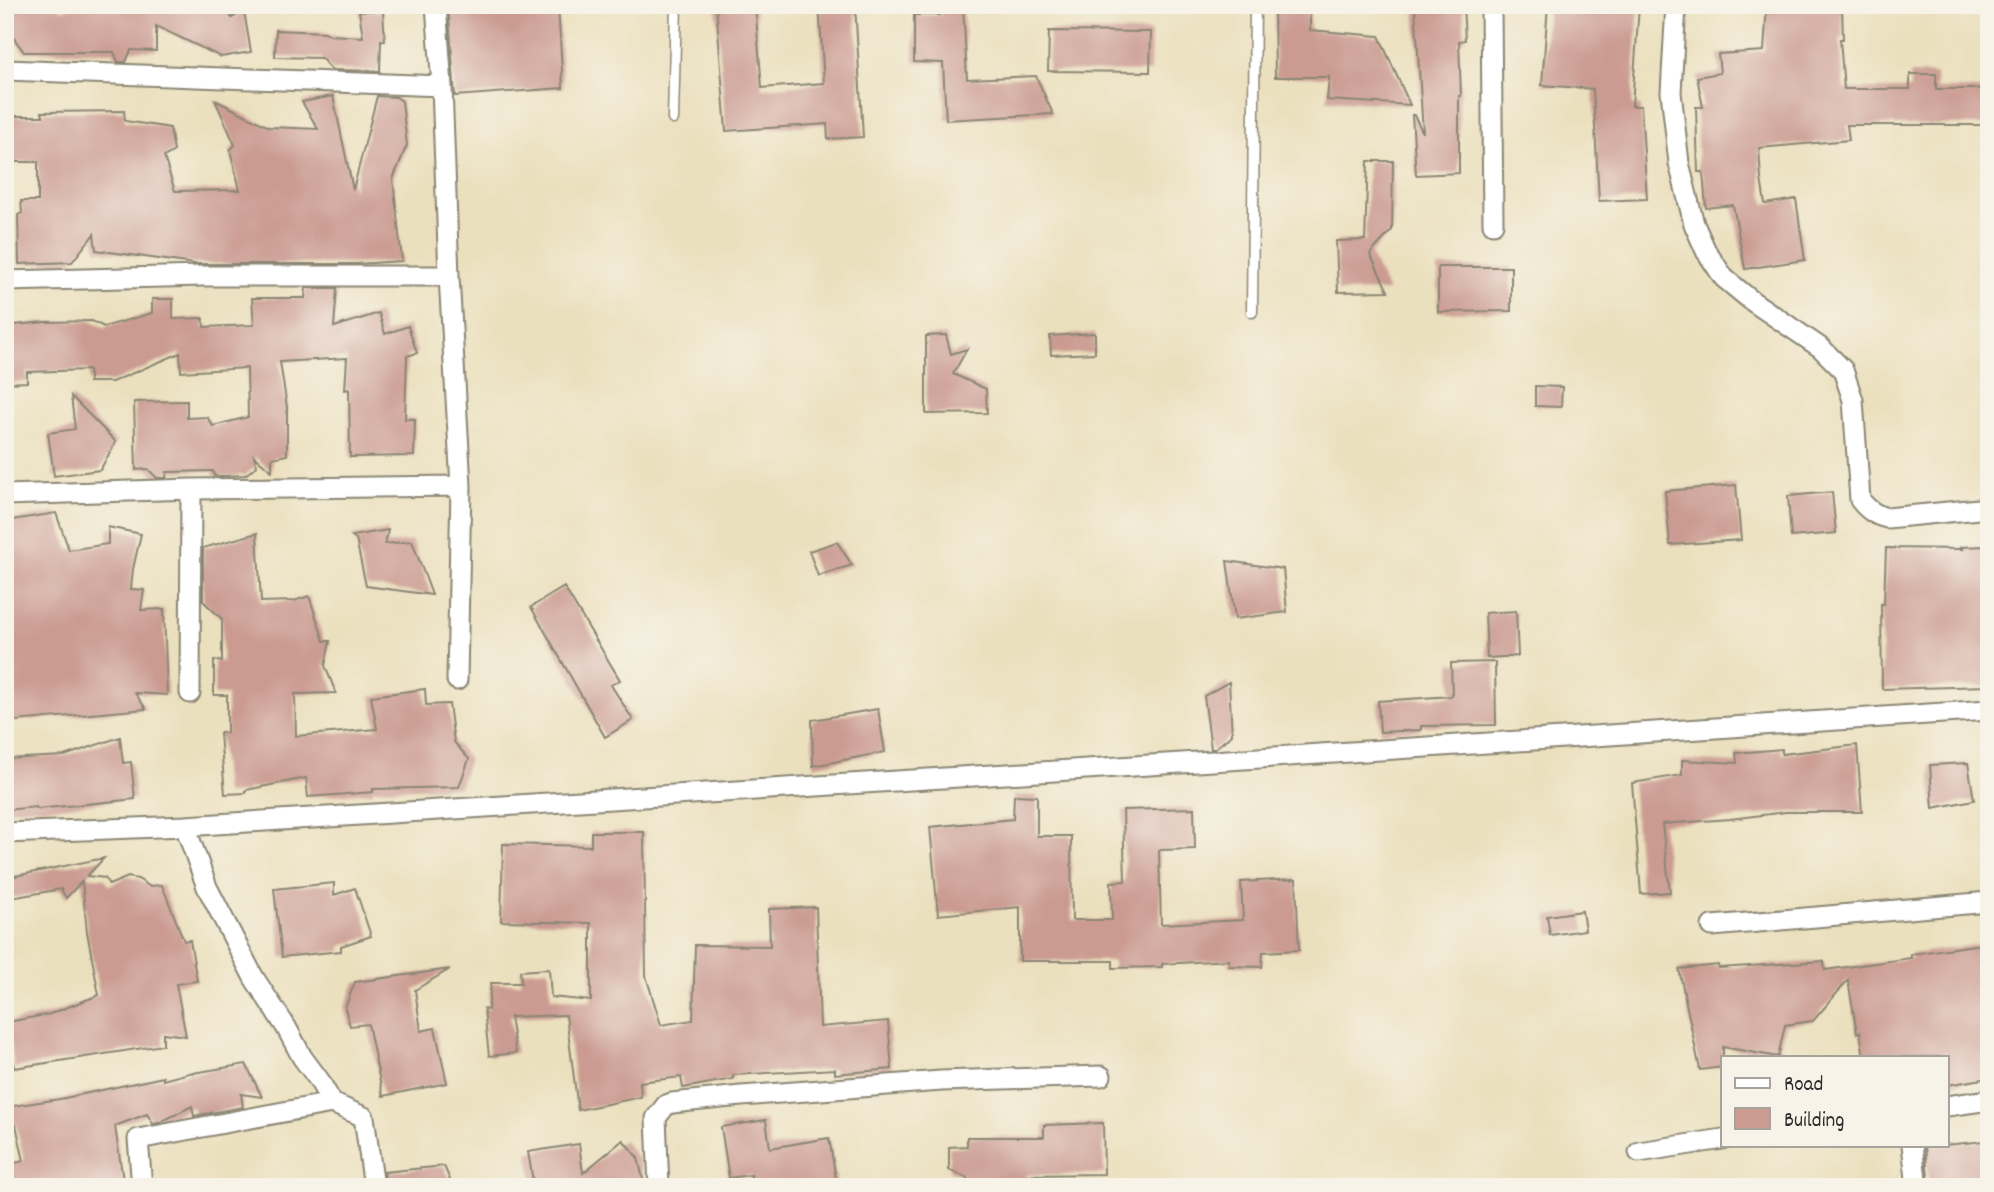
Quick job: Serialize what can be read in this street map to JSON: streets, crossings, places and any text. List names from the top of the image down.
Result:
{
  "legend": ["Road", "Building"]
}
